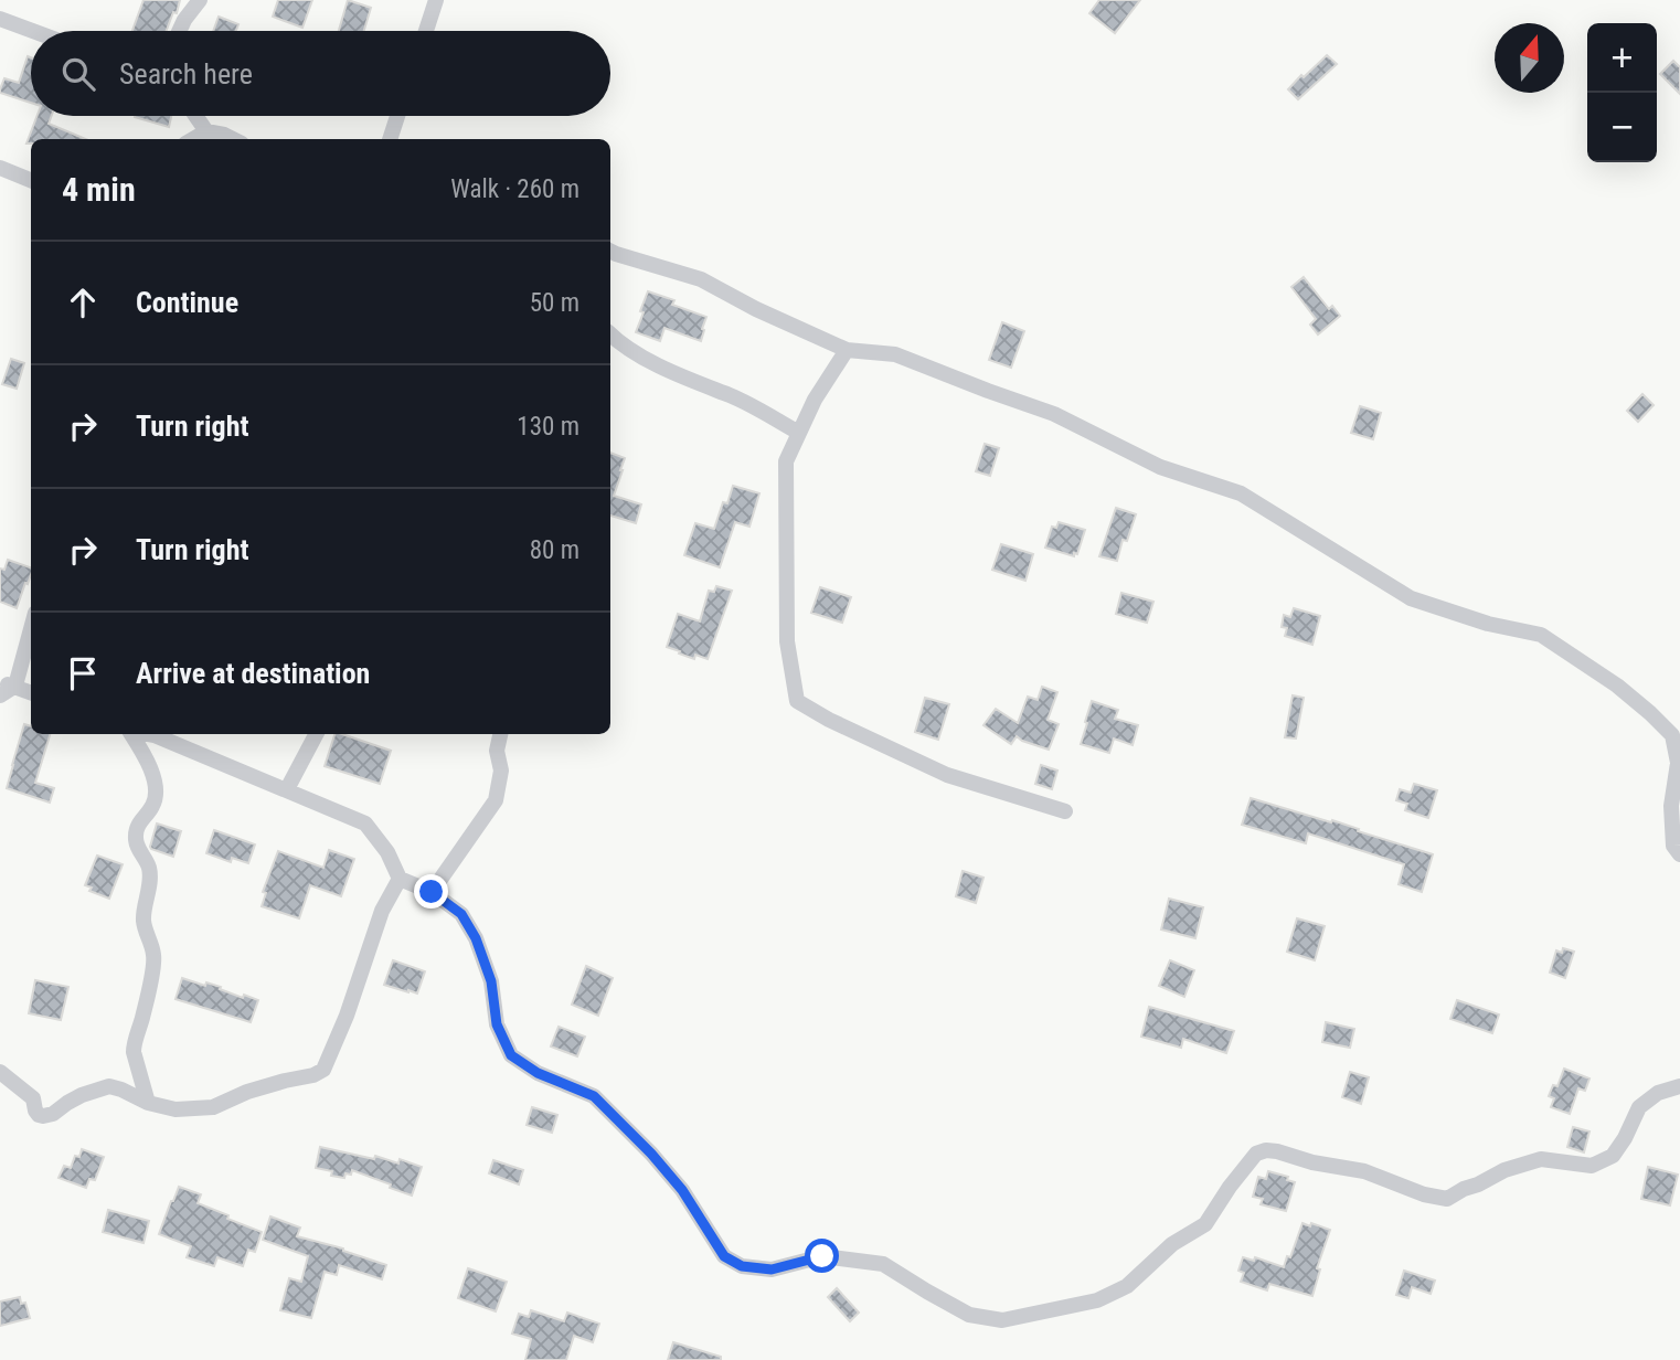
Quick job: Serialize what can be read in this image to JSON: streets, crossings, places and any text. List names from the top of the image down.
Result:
{
  "north": "top",
  "page": {
    "map_buttons": ["+", "−"],
    "search": "Search here",
    "heading": ["4 min", "Walk · 260 m"],
    "list": [
      ["Continue", "50 m"],
      ["Turn right", "130 m"],
      ["Turn right", "80 m"],
      "Arrive at destination"
    ]
  }
}
